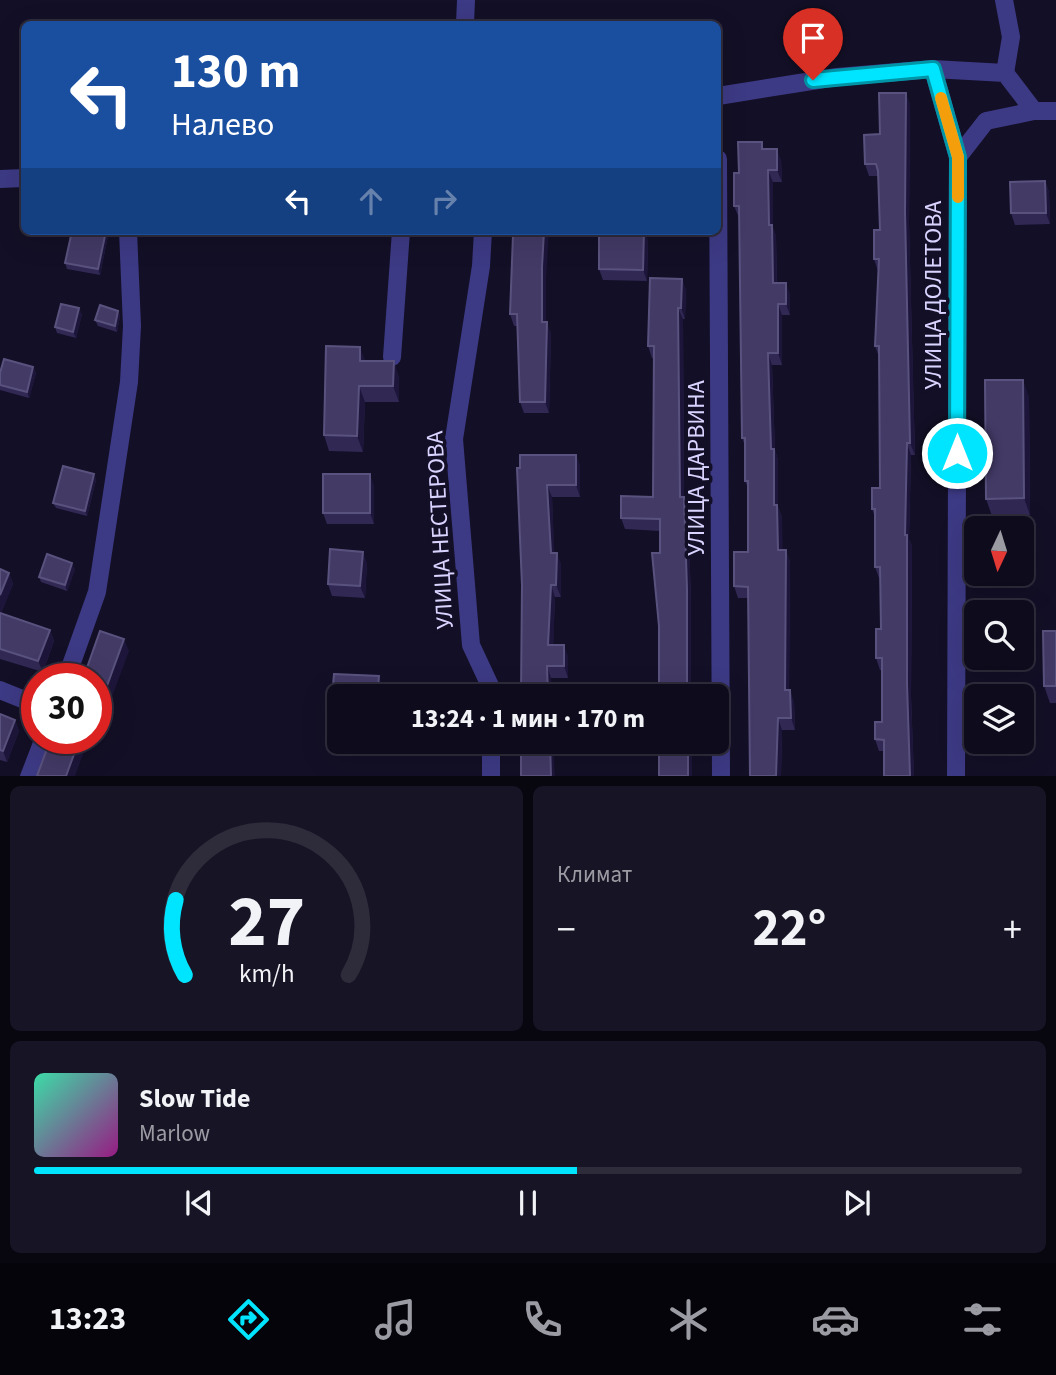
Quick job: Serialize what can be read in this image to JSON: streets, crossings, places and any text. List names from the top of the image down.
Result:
{
  "streets": {
    "street": ["УЛИЦА ДОЛЕТОВА", "УЛИЦА ДАРВИНА", "УЛИЦА НЕСТЕРОВА"]
  },
  "north": "bottom",
  "page": {
    "turn": ["130 m", "Налево"],
    "limit": "30",
    "trip": "13:24 · 1 мин · 170 m",
    "tile": "Климат",
    "heat": ["−", "22°", "+"],
    "song": ["Slow Tide", "Marlow"],
    "tabs": "13:23",
    "gauge": ["27", "km/h"]
  }
}
